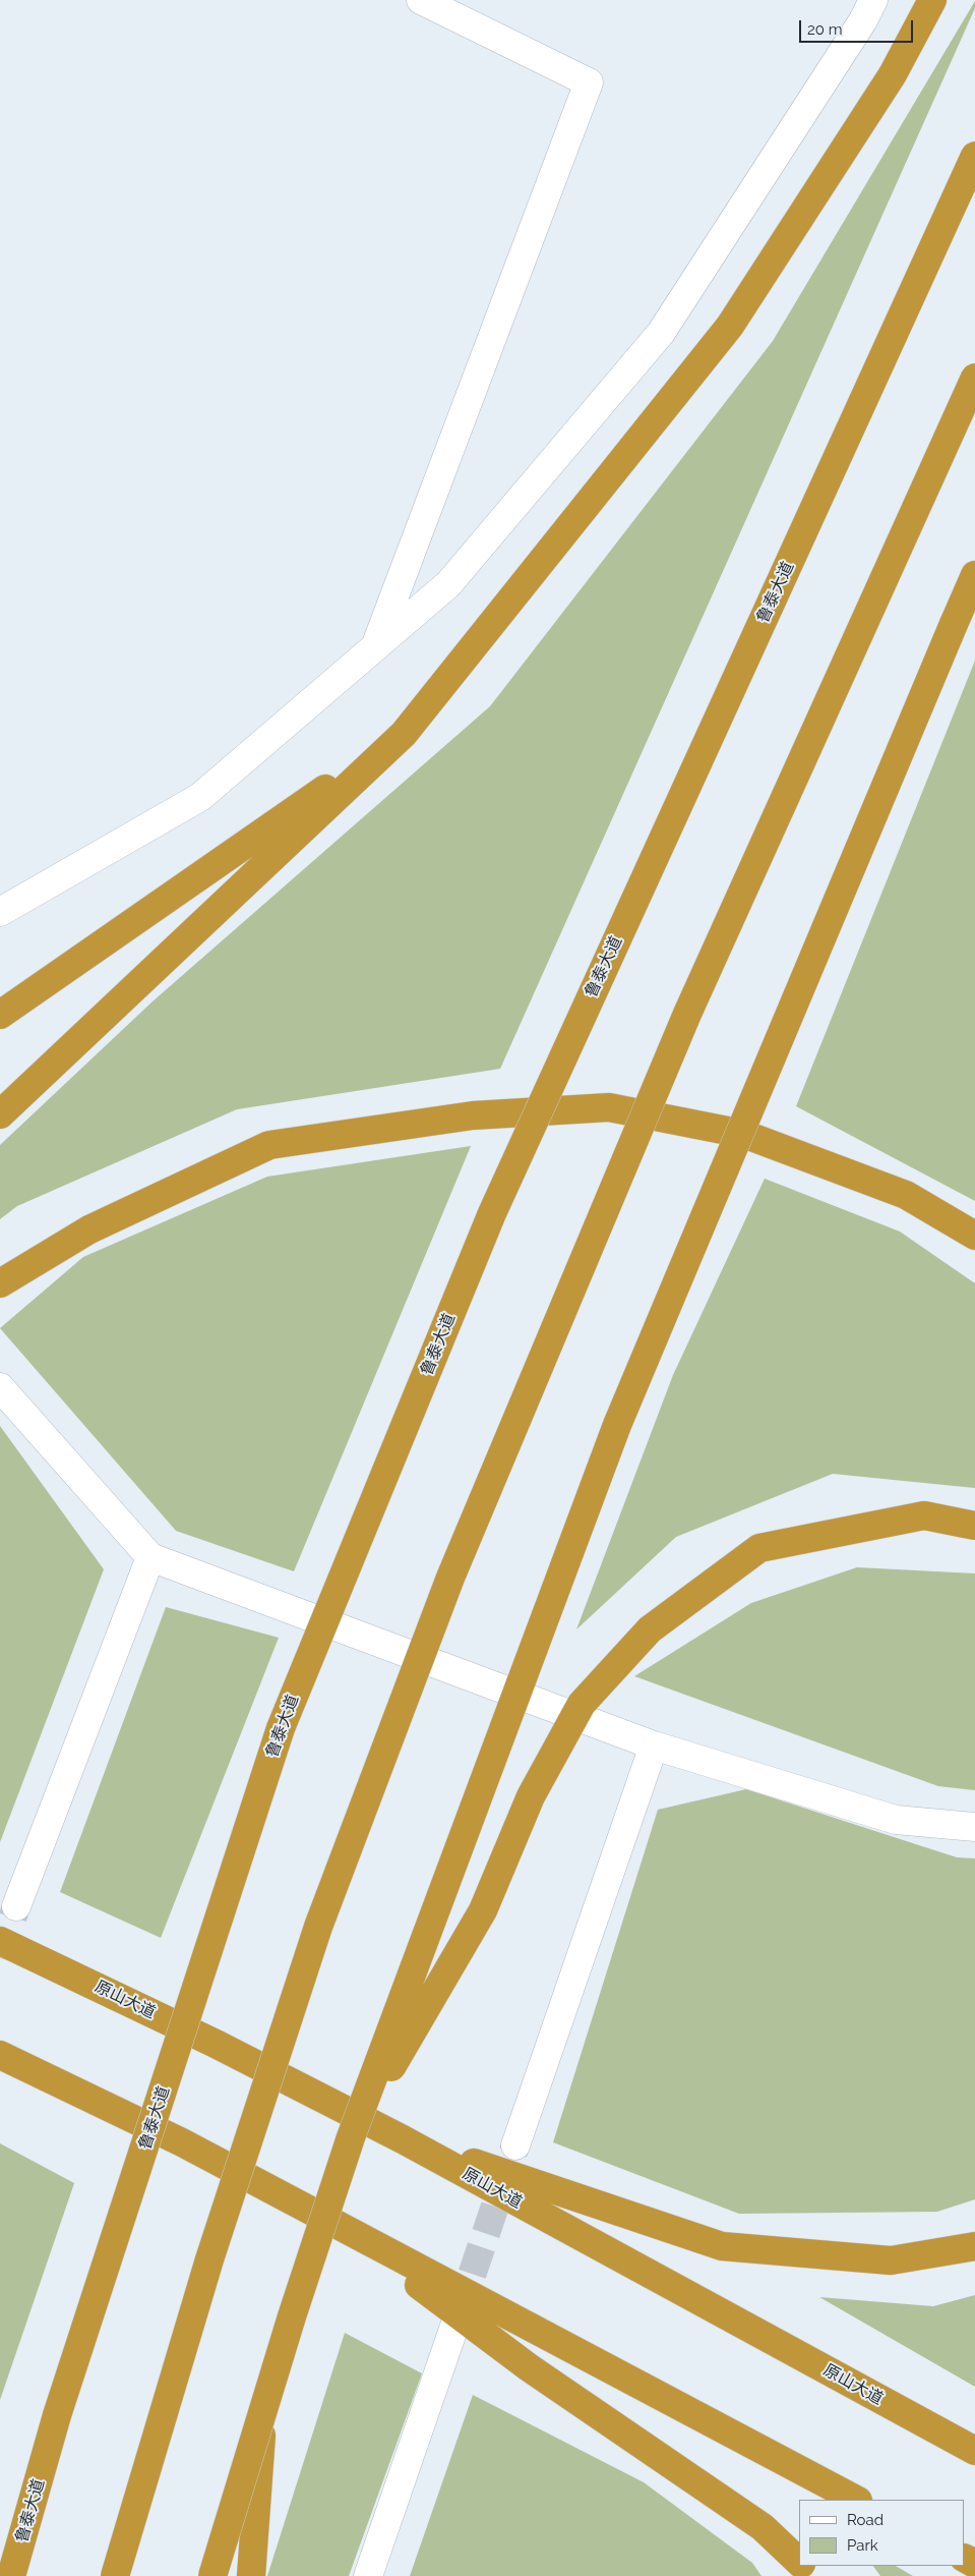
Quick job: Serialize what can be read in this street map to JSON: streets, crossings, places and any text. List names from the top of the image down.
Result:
{
  "streets": {
    "highway": ["鲁泰大道", "原山大道"]
  },
  "legend": ["Road", "Park"],
  "scale_bar": "20 m"
}
